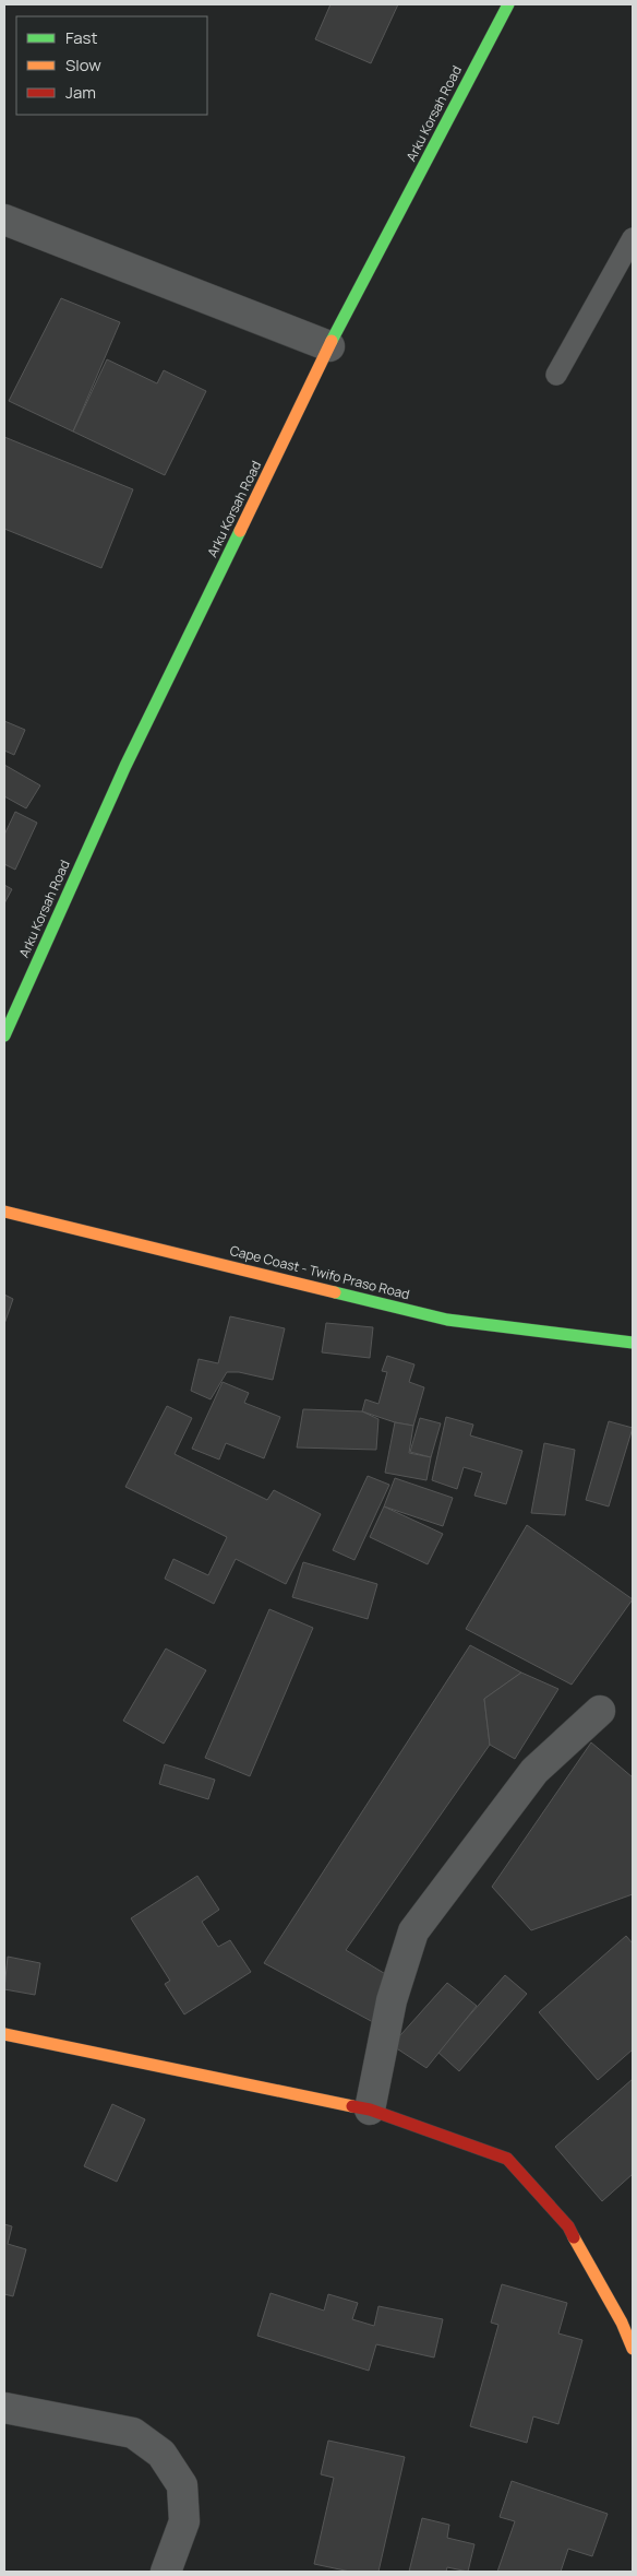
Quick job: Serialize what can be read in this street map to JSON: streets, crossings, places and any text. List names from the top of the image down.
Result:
{
  "streets": {
    "street": ["Arku Korsah Road", "Cape Coast - Twifo Praso Road"]
  },
  "legend": ["Fast", "Slow", "Jam"]
}
